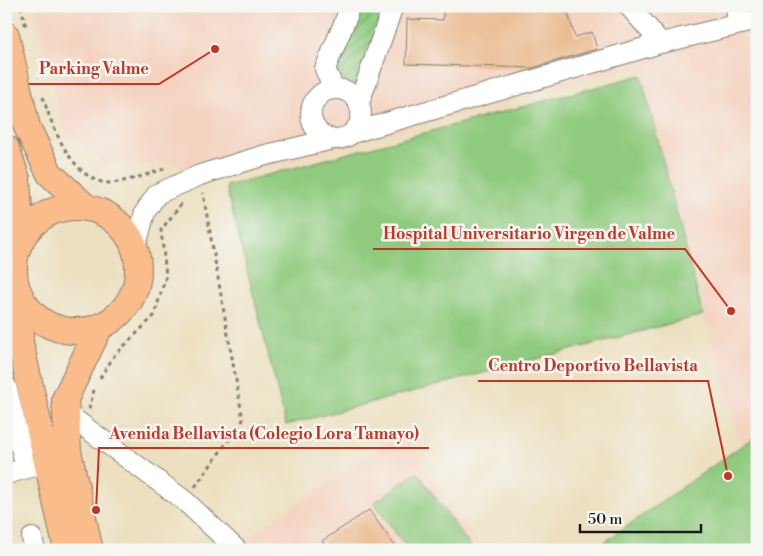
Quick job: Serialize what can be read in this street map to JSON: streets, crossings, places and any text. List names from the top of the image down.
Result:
{
  "places": [
    "Parking Valme",
    "Hospital Universitario Virgen de Valme",
    "Centro Deportivo Bellavista",
    "Avenida Bellavista (Colegio Lora Tamayo)"
  ],
  "scale_bar": "50 m"
}
